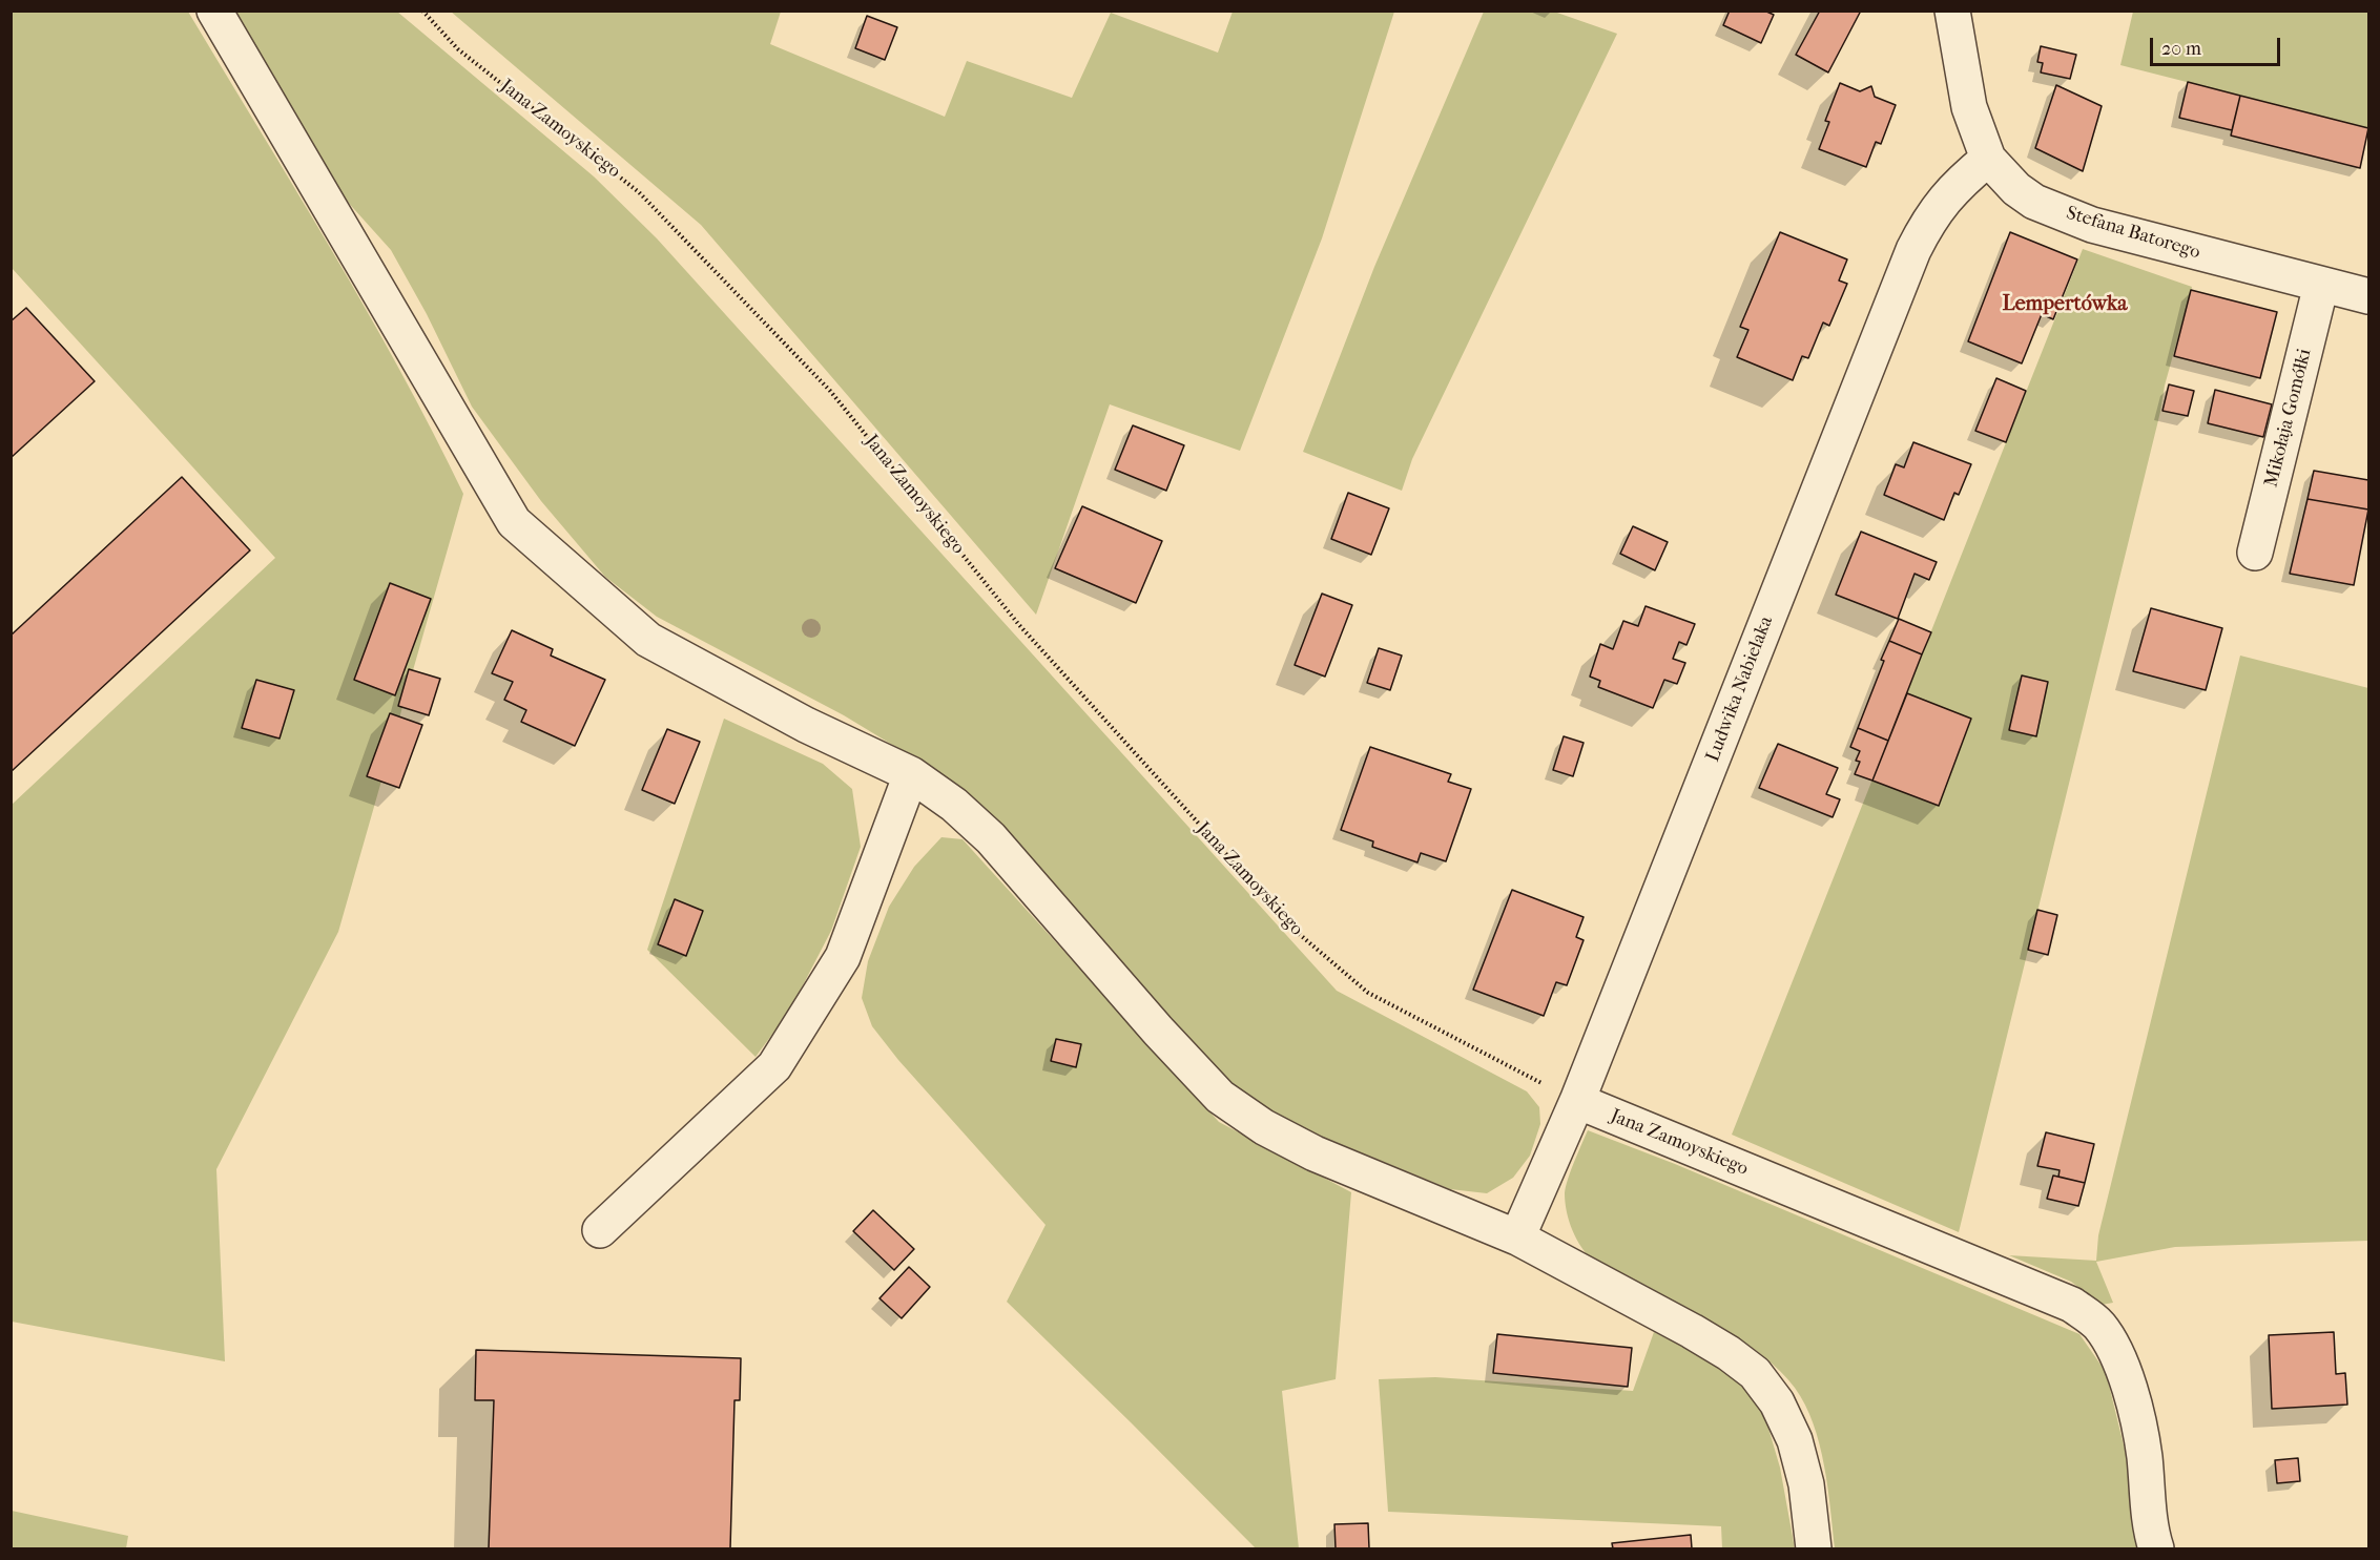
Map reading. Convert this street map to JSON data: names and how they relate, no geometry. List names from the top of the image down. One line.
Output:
{"streets":{"street":["Jana Zamoyskiego","Stefana Batorego","Mikołaja Gomółki","Ludwika Nabielaka"]},"crossings":[["Jana Zamoyskiego","Ludwika Nabielaka"],["Stefana Batorego","Mikołaja Gomółki"],["Stefana Batorego","Ludwika Nabielaka"]],"districts":["Lempertówka"],"scale_bar":"20 m"}
